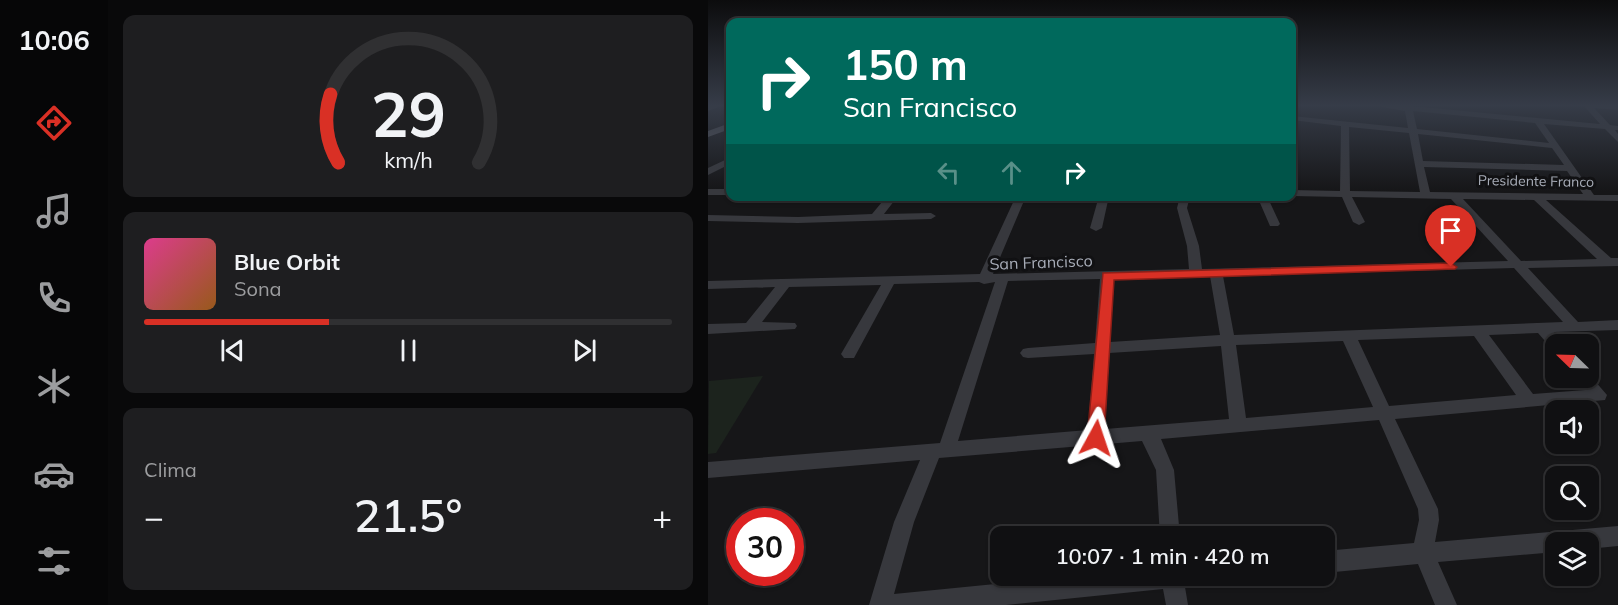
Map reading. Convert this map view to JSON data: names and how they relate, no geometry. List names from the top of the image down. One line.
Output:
{"streets":{"street":["Presidente Franco","San Francisco"]},"north":"top left","page":{"tabs":"10:06","turn":["150 m","San Francisco"],"song":["Blue Orbit","Sona"],"tile":"Clima","heat":["−","21.5°","+"],"limit":"30","trip":"10:07 · 1 min · 420 m","gauge":["29","km/h"]}}
